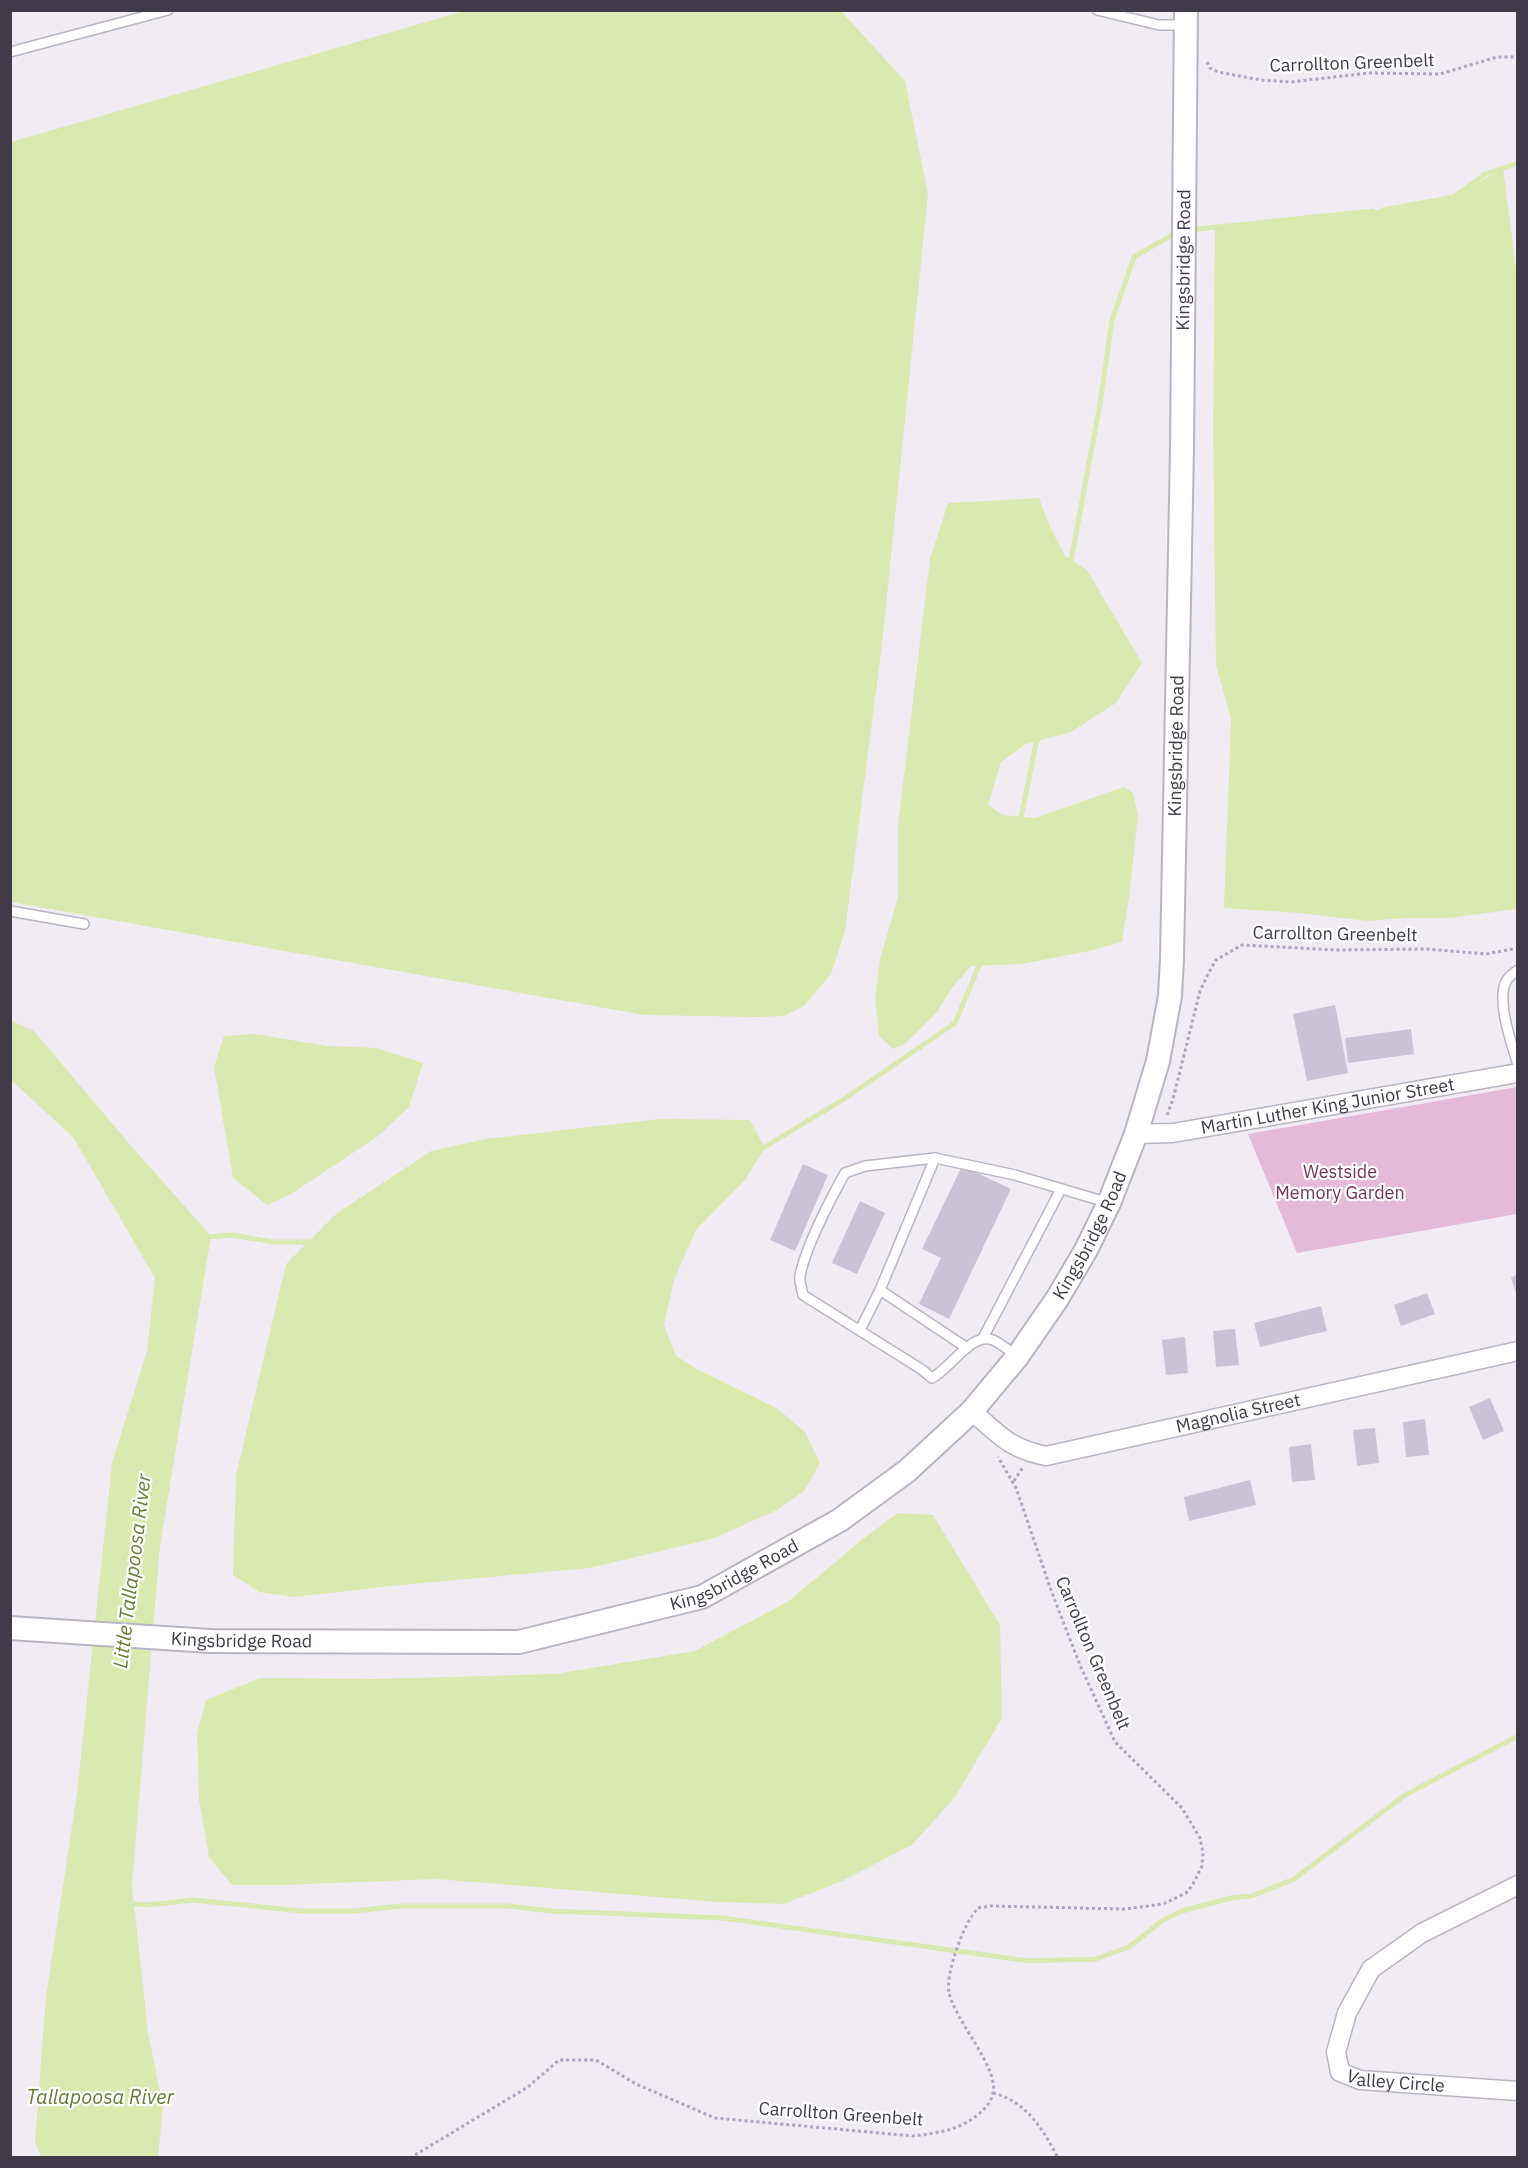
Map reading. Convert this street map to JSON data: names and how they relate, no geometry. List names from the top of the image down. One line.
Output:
{"streets":{"street":["Kingsbridge Road","Martin Luther King Junior Street","Magnolia Street","Valley Circle"],"path":["Carrollton Greenbelt"]},"crossings":[["Kingsbridge Road","Martin Luther King Junior Street"],["Kingsbridge Road","Magnolia Street"]],"water":["Little Tallapoosa River","Tallapoosa River"],"parks":["Westside Memory Garden"]}
